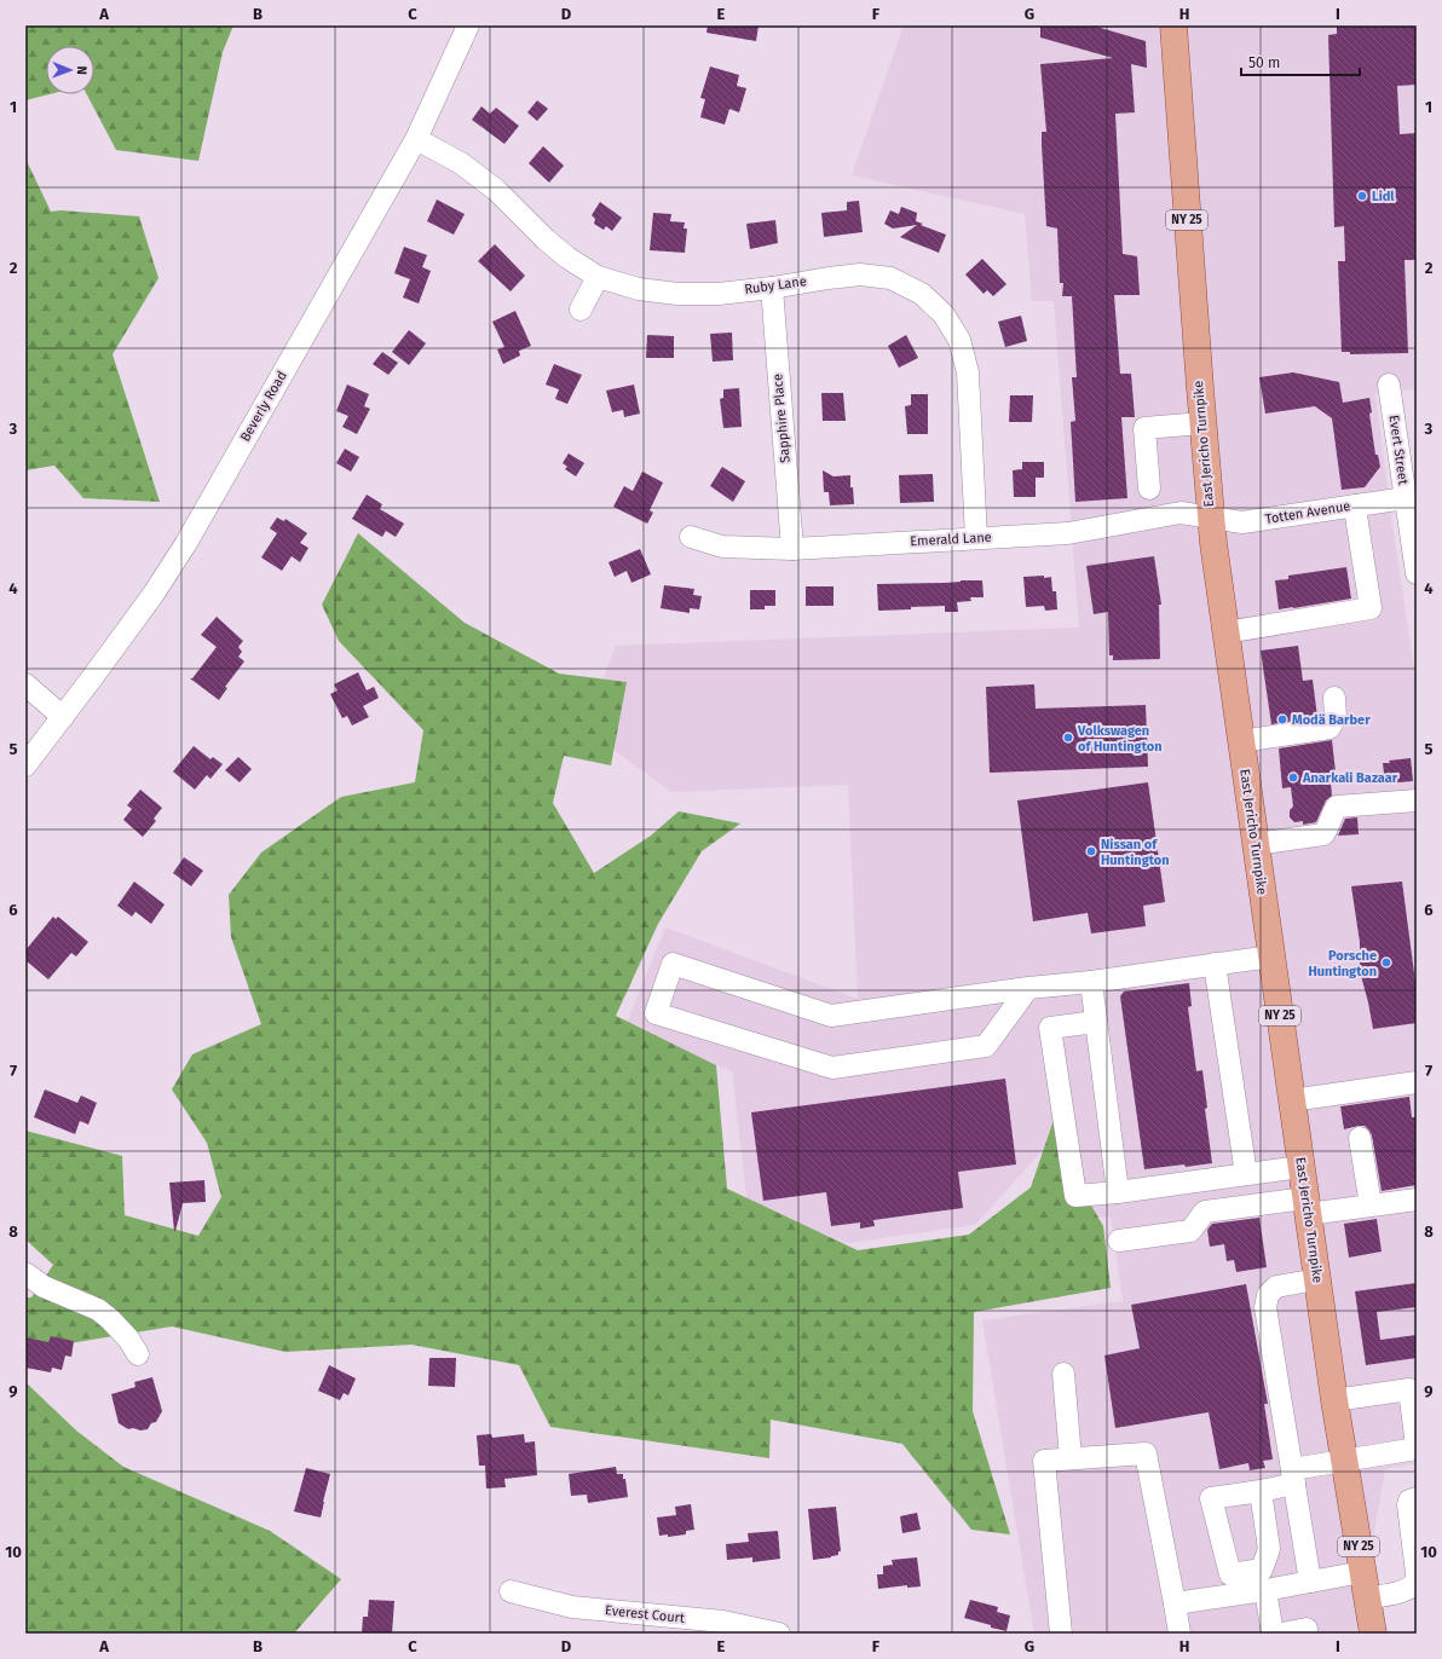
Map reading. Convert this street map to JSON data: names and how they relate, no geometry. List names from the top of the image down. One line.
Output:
{"streets":{"main road":["NY 25","East Jericho Turnpike"],"street":["Ruby Lane","Beverly Road","Sapphire Place","Evert Street","Totten Avenue","Emerald Lane","Everest Court"]},"crossings":[["Ruby Lane","Beverly Road"],["Ruby Lane","Sapphire Place"],["Ruby Lane","Emerald Lane"],["Sapphire Place","Emerald Lane"],["East Jericho Turnpike","Totten Avenue"],["East Jericho Turnpike","Emerald Lane"],["Evert Street","Totten Avenue"],["Totten Avenue","Emerald Lane"]],"places":["Lidl","Modä Barber","Volkswagen of Huntington","Anarkali Bazaar","Nissan of Huntington","Porsche Huntington"],"scale_bar":"50 m","north":"right","grid":{"columns":["A","B","C","D","E","F","G","H","I"],"rows":["1","2","3","4","5","6","7","8","9","10"]}}
